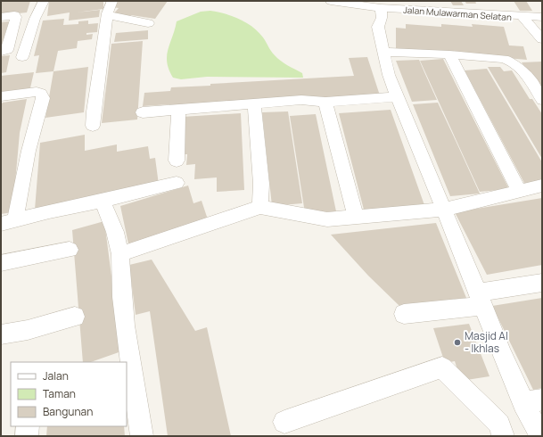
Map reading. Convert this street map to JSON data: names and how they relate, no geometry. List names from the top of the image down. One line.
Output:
{"streets":{"street":["Jalan Mulawarman Selatan"]},"places":["Masjid Al - Ikhlas"],"legend":["Jalan","Taman","Bangunan"]}
